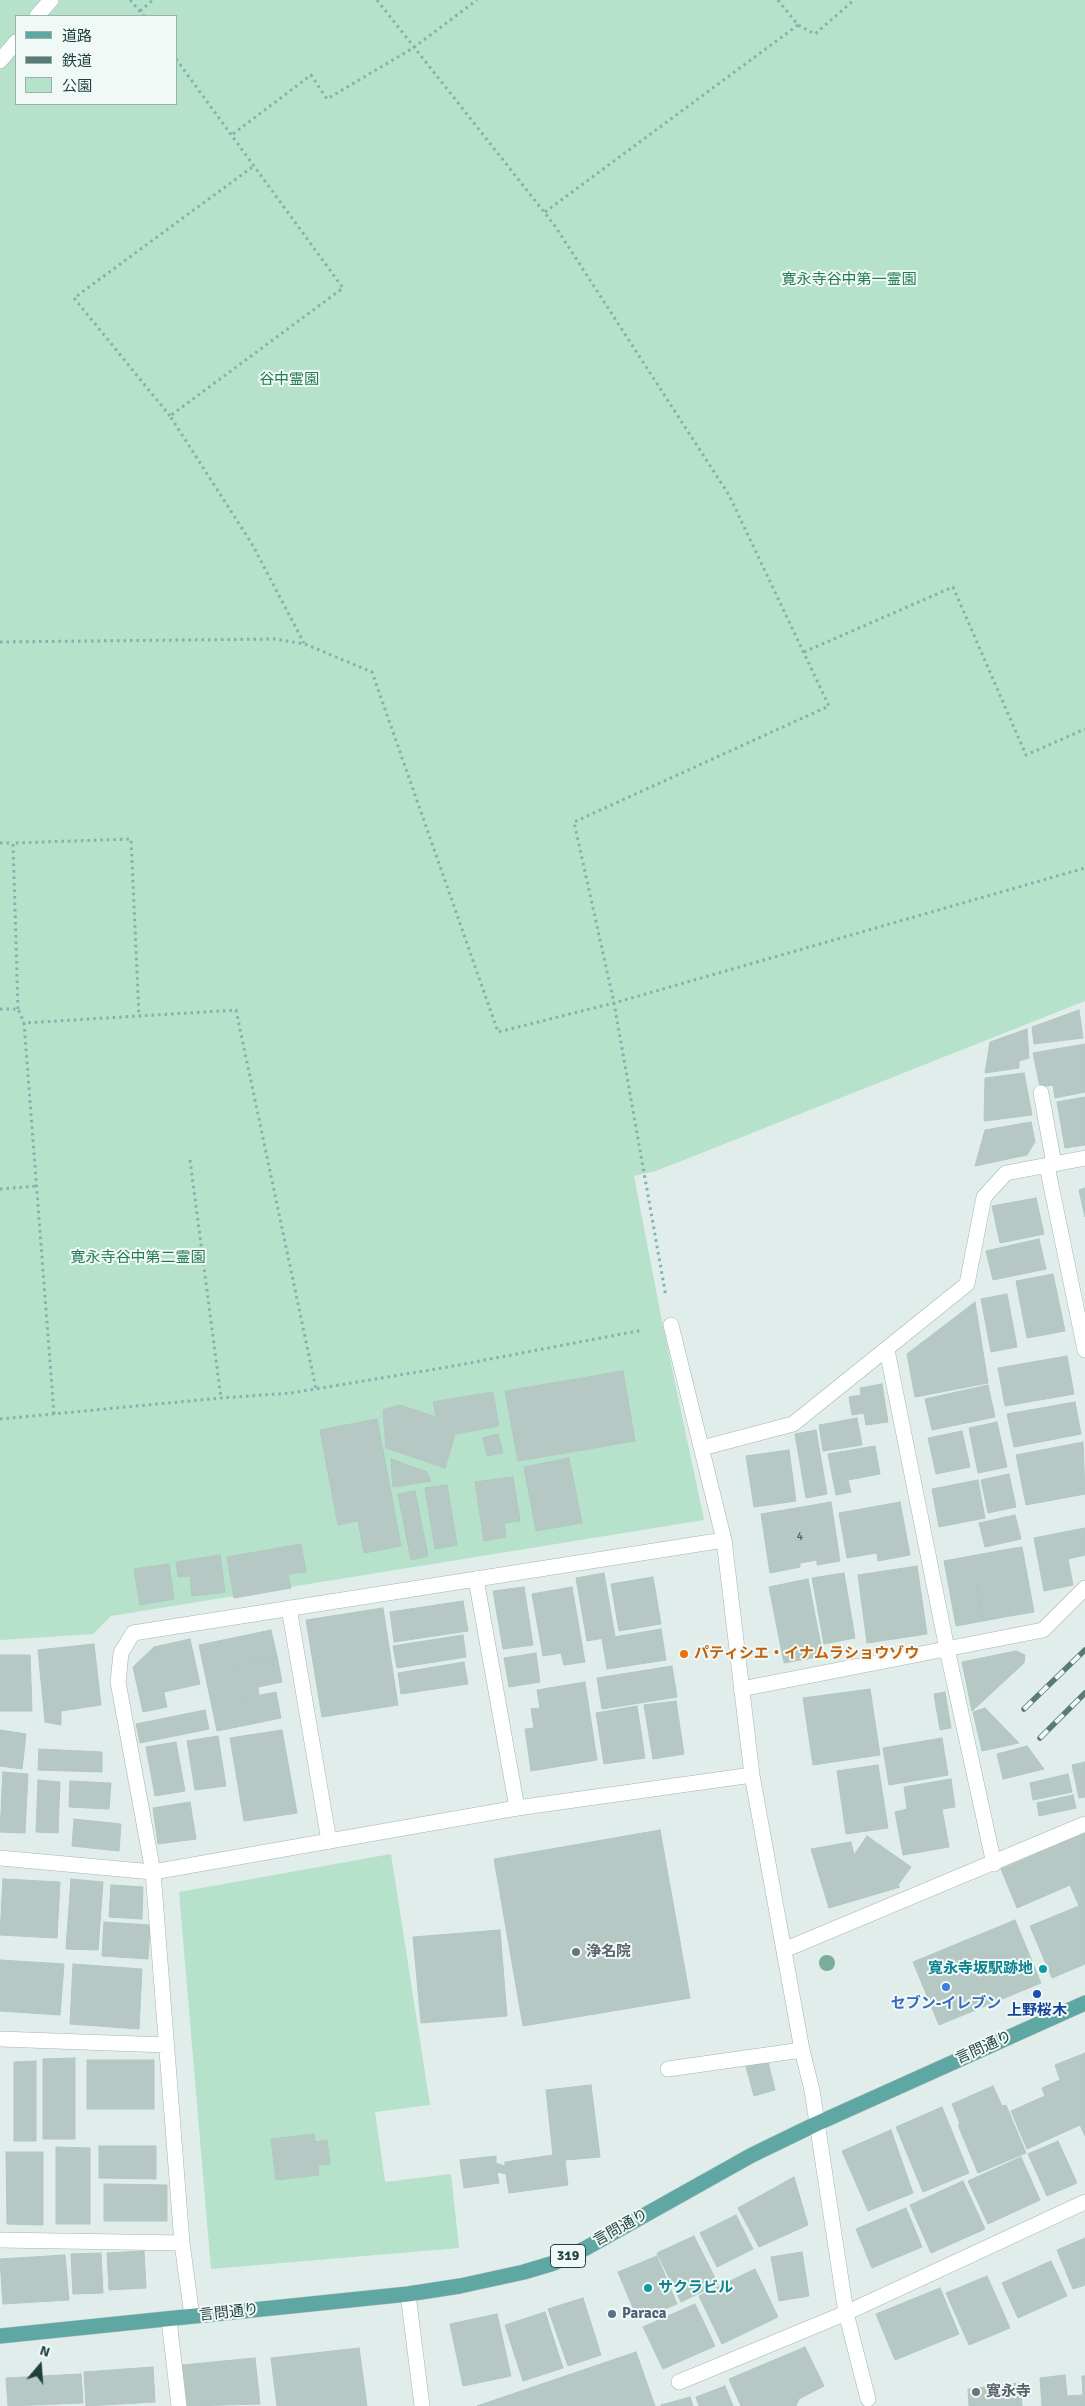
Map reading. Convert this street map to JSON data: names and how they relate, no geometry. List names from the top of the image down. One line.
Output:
{"streets":{"main road":["言問通り","319"]},"parks":["寛永寺谷中第一霊園","谷中霊園","寛永寺谷中第二霊園"],"places":["パティシエ・イナムラショウゾウ","浄名院","寛永寺坂駅跡地","セブン-イレブン","上野桜木","サクラビル","Paraca","寛永寺"],"house_numbers":["4"],"legend":["道路","鉄道","公園"],"north":"top"}
